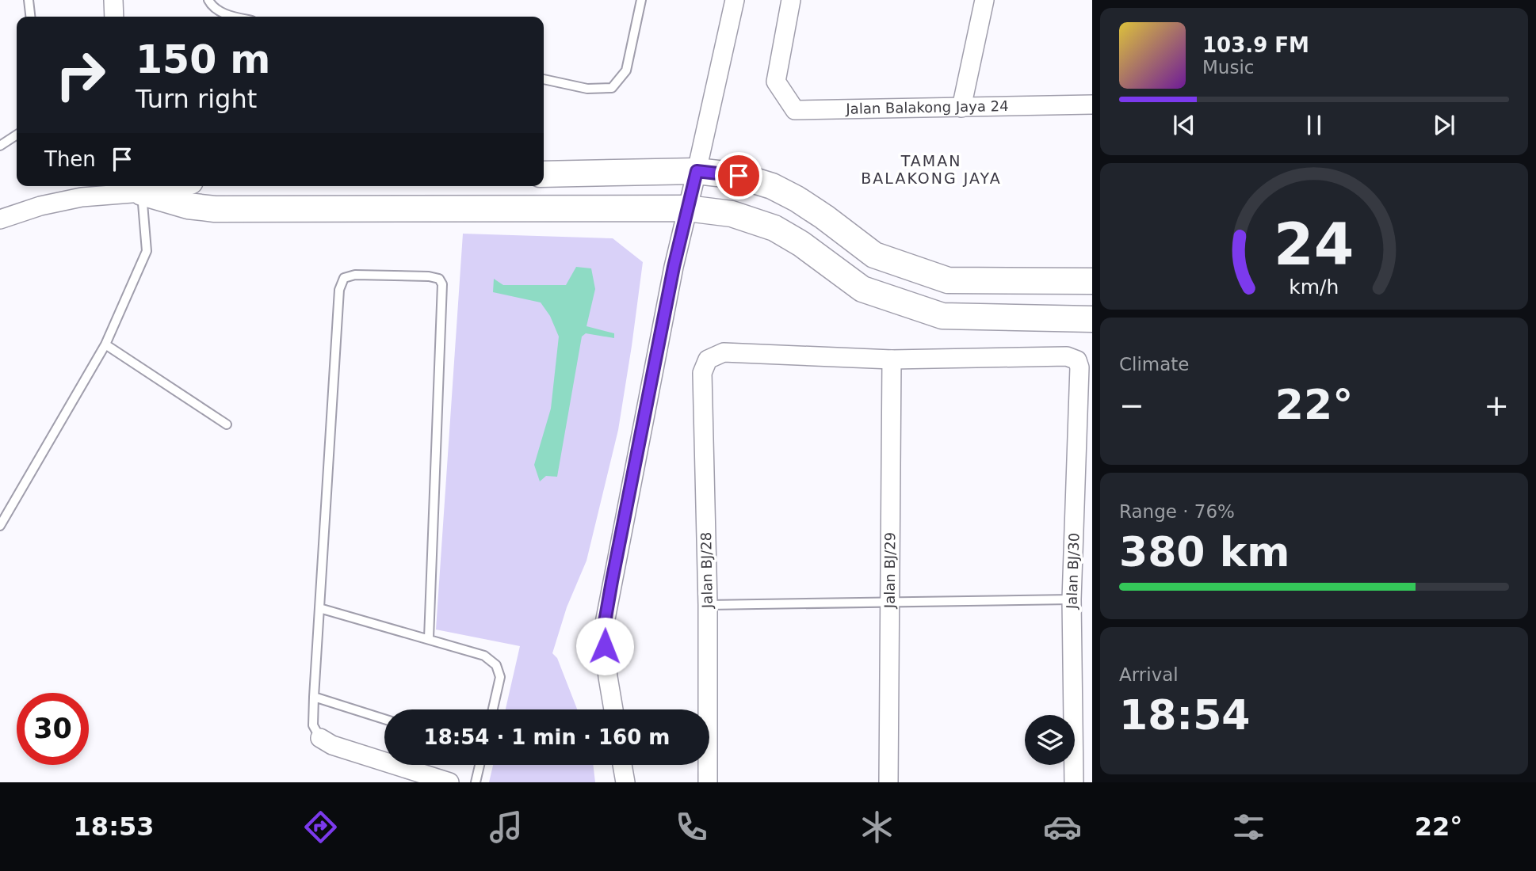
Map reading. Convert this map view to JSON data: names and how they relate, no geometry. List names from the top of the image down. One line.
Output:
{"streets":{"street":["Jalan Balakong Jaya 24","Jalan BJ/28","Jalan BJ/29","Jalan BJ/30"]},"crossings":[["Jalan BJ/28","Jalan BJ/29"],["Jalan BJ/28","Jalan BJ/30"],["Jalan BJ/29","Jalan BJ/30"]],"districts":["TAMAN BALAKONG JAYA"],"page":{"turn":["150 m","Turn right"],"song":["103.9 FM","Music"],"then":"Then","tile":["Climate",["Range · 76%","380 km"],["Arrival","18:54"]],"heat":["−","22°","+"],"limit":"30","trip":"18:54 · 1 min · 160 m","tabs":["18:53","22°"],"gauge":["24","km/h"]}}
